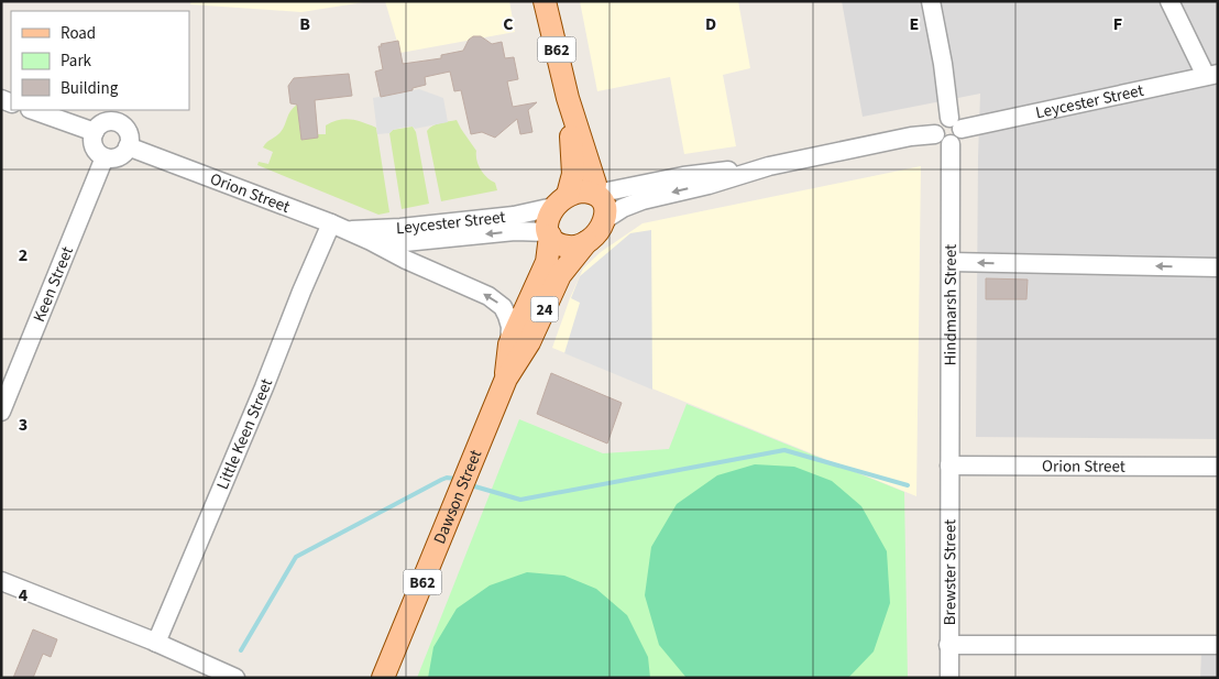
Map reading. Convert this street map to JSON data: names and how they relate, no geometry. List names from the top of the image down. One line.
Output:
{"streets":{"main road":["B62","24","Dawson Street"],"street":["Leycester Street","Orion Street","Keen Street","Hindmarsh Street","Little Keen Street","Brewster Street"]},"crossings":[["B62","Leycester Street"],["B62","Orion Street"],["B62","Dawson Street"],["Leycester Street","Orion Street"],["Leycester Street","Little Keen Street"],["Leycester Street","Dawson Street"],["Orion Street","Keen Street"],["Orion Street","Hindmarsh Street"],["Orion Street","Little Keen Street"],["Orion Street","Dawson Street"],["Orion Street","Brewster Street"],["Hindmarsh Street","Brewster Street"]],"one_way":["Orion Street"],"legend":["Road","Park","Building"],"grid":{"columns":["B","C","D","E","F"],"rows":["2","3","4"]}}
